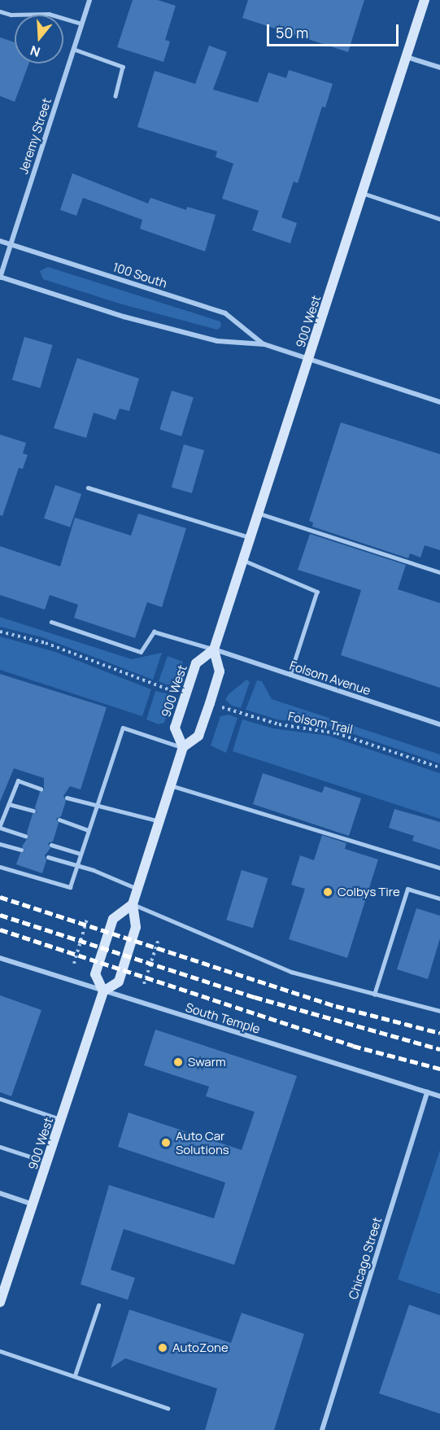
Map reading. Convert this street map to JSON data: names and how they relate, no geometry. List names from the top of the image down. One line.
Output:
{"streets":{"main road":["900 West"],"street":["Jeremy Street","100 South","Folsom Avenue","South Temple","Chicago Street"],"path":["Folsom Trail"]},"crossings":[["Jeremy Street","100 South"],["100 South","900 West"],["900 West","Folsom Avenue"],["900 West","South Temple"],["South Temple","Chicago Street"]],"places":["Colbys Tire","Swarm","Auto Car Solutions","AutoZone"],"scale_bar":"50 m","north":"bottom"}
